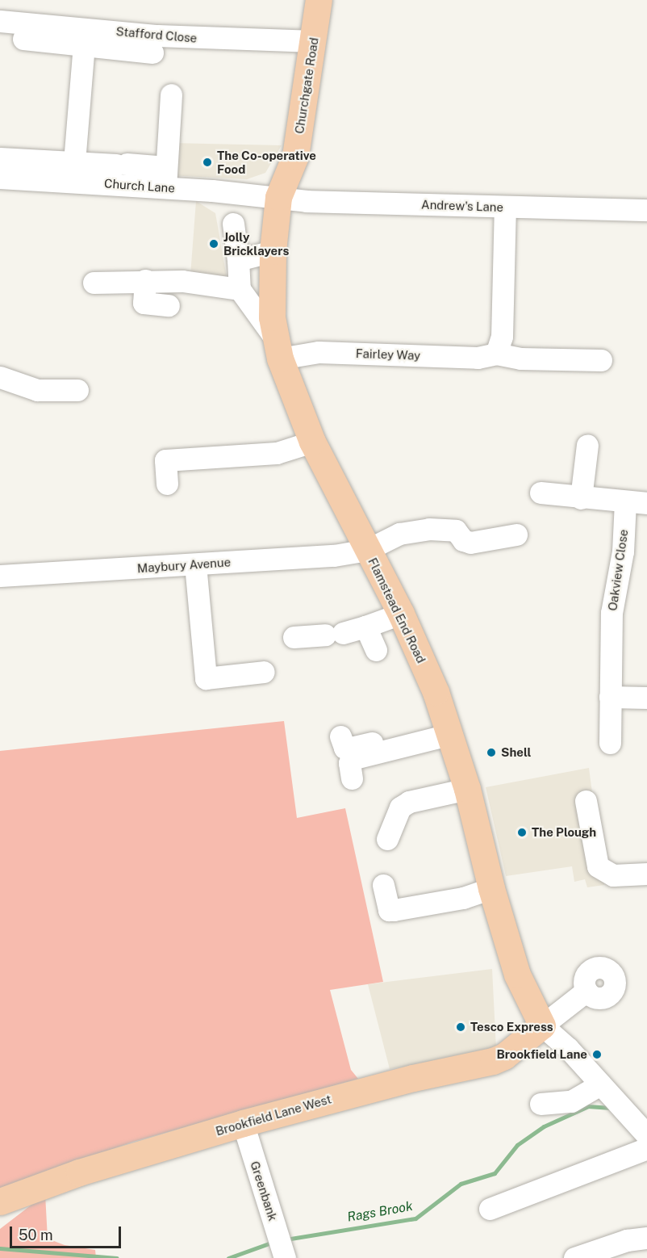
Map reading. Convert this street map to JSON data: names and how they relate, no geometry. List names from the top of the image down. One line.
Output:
{"streets":{"main road":["Churchgate Road","Flamstead End Road","Brookfield Lane West"],"street":["Stafford Close","Church Lane","Andrew's Lane","Fairley Way","Maybury Avenue","Oakview Close","Greenbank"]},"crossings":[["Stafford Close","Churchgate Road"],["Churchgate Road","Church Lane"],["Churchgate Road","Andrew's Lane"],["Churchgate Road","Flamstead End Road"],["Church Lane","Andrew's Lane"],["Church Lane","Flamstead End Road"],["Andrew's Lane","Flamstead End Road"],["Fairley Way","Flamstead End Road"],["Maybury Avenue","Flamstead End Road"],["Flamstead End Road","Brookfield Lane West"],["Brookfield Lane West","Greenbank"]],"water":["Rags Brook"],"places":["The Co-operative Food","Jolly Bricklayers","Shell","The Plough","Tesco Express","Brookfield Lane"],"scale_bar":"50 m"}
